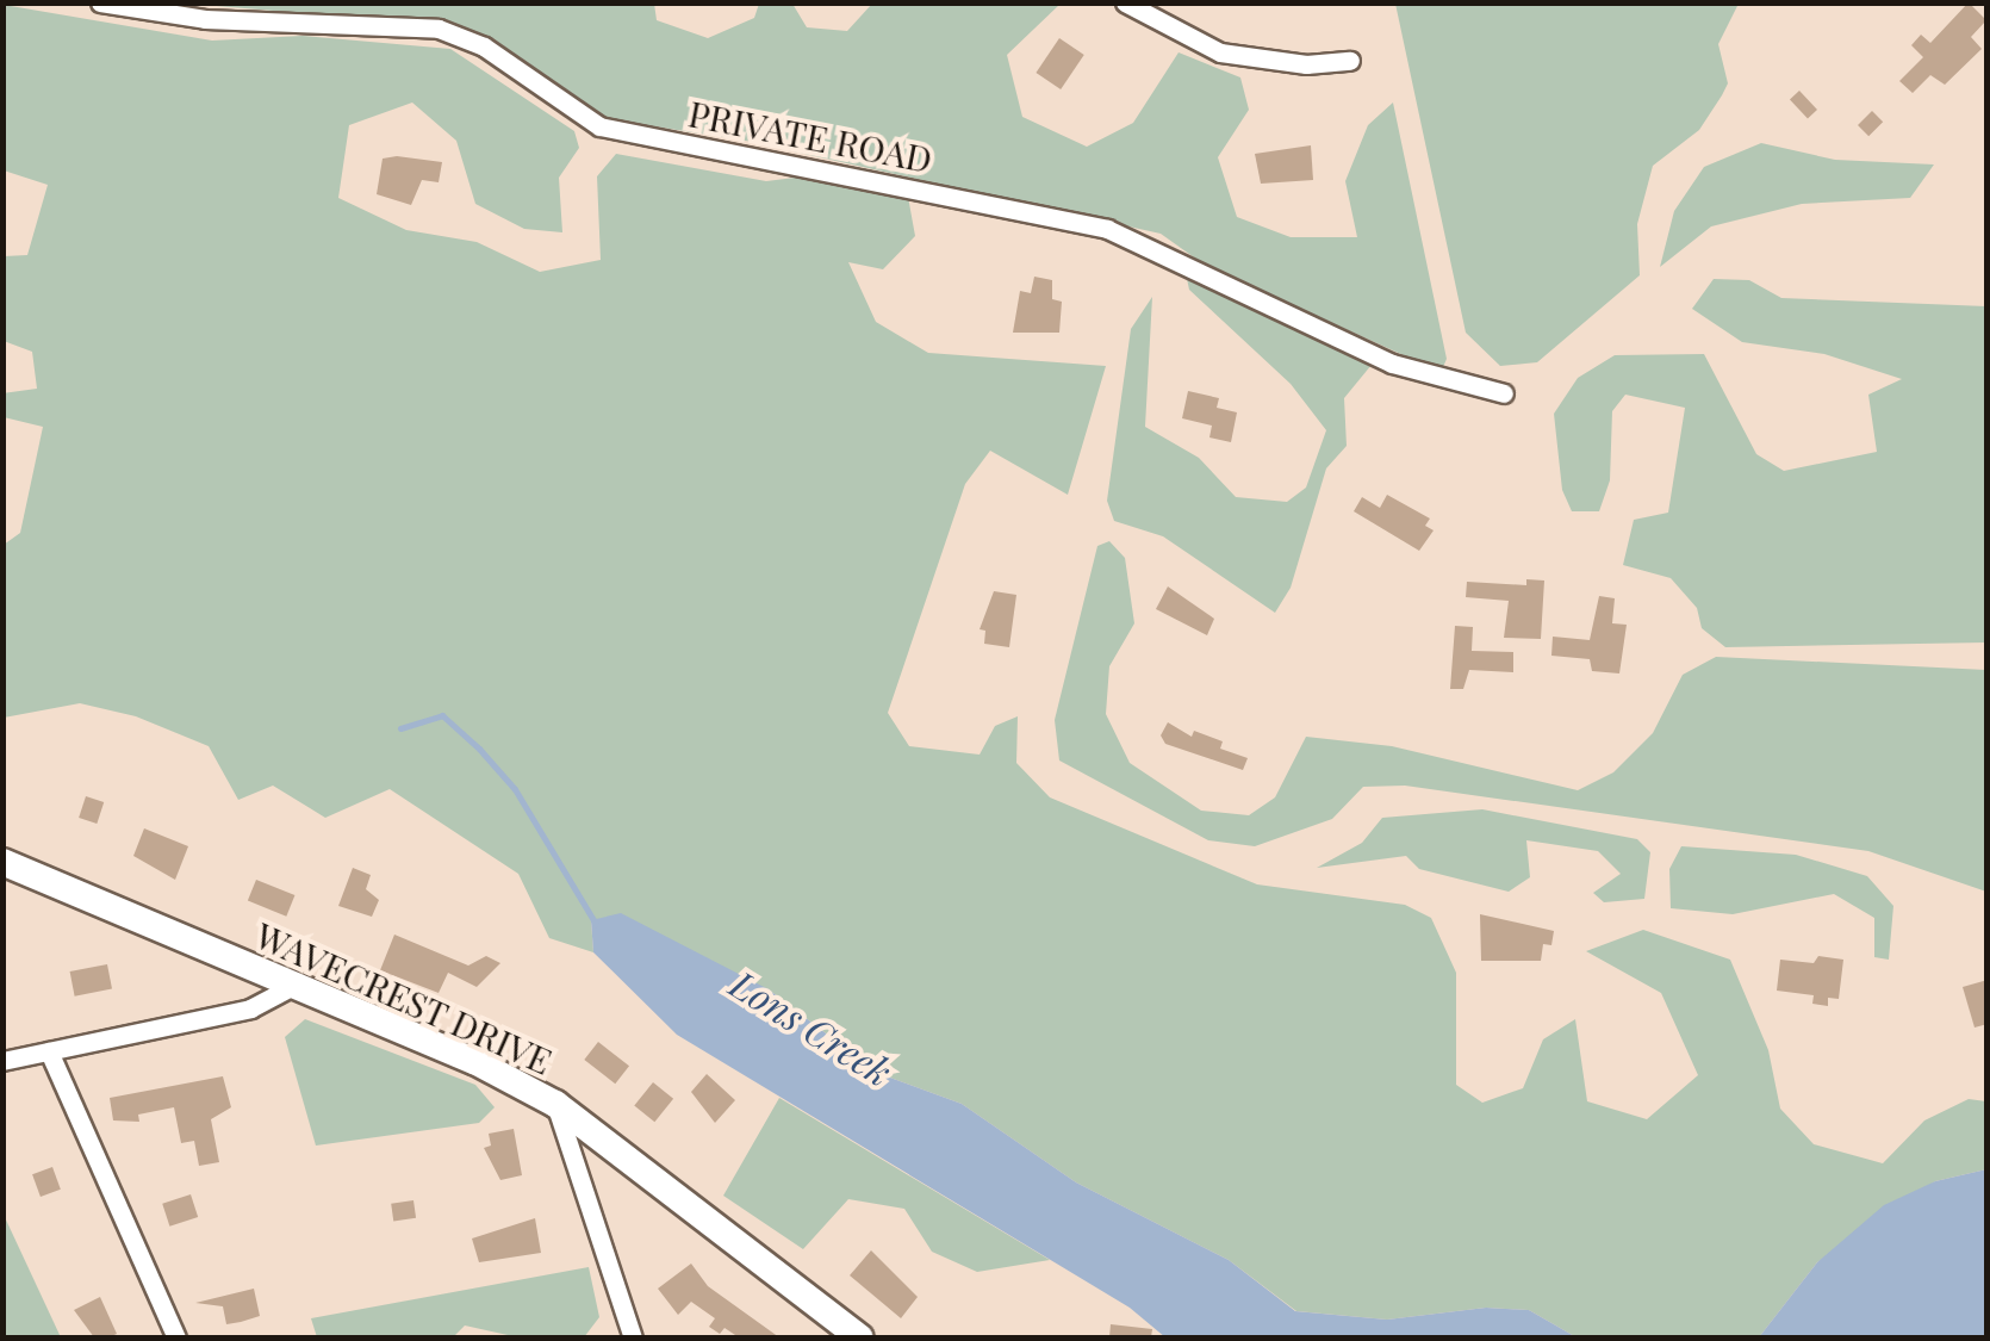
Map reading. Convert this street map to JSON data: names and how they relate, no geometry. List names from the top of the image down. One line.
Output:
{"streets":{"street":["PRIVATE ROAD","WAVECREST DRIVE"]},"water":["Lons Creek"]}
